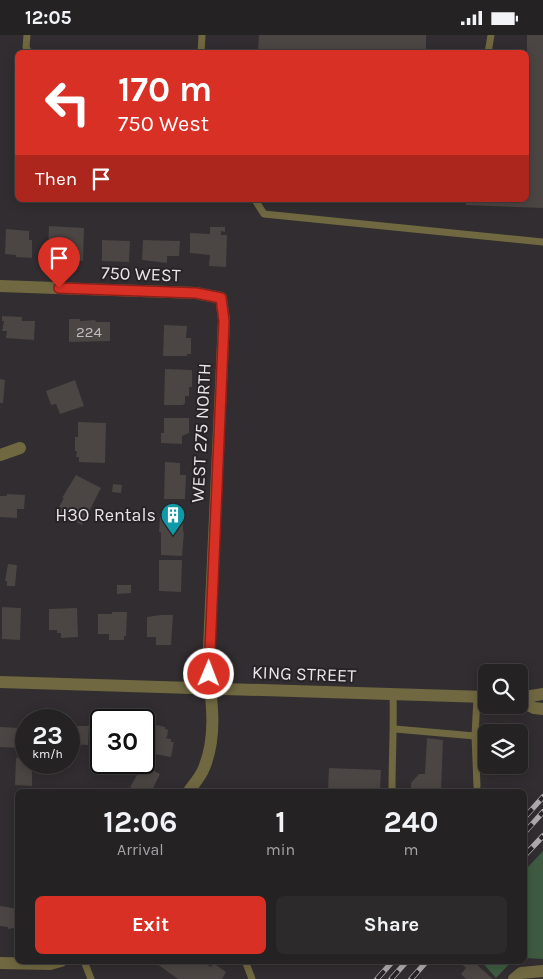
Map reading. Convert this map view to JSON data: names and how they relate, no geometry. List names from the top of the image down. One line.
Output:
{"streets":{"street":["750 WEST","WEST 275 NORTH","KING STREET"]},"crossings":[["750 WEST","WEST 275 NORTH"],["WEST 275 NORTH","KING STREET"]],"places":{"building":["H3O Rentals"]},"house_numbers":["224"],"page":{"status":"12:05","turn":["170 m","750 West"],"then":"Then","speed":"23 km/h","limit":"30","eta":["12:06","Arrival","1","min","240","m"],"buttons":["Exit","Share"]}}
